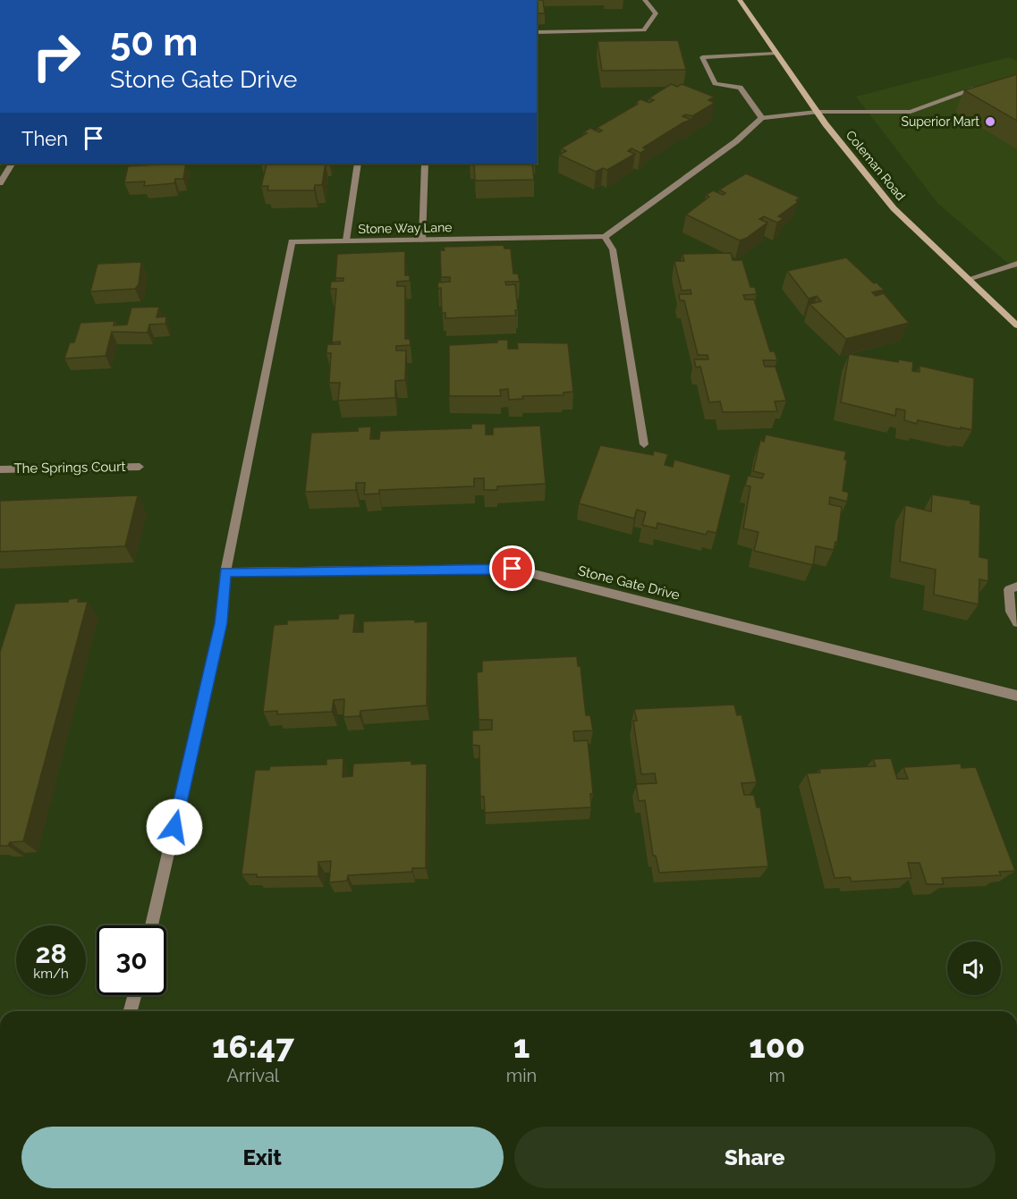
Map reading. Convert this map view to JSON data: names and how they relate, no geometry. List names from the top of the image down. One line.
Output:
{"streets":{"main road":["Coleman Road"],"street":["Stone Way Lane","The Springs Court","Stone Gate Drive"]},"crossings":[["Stone Way Lane","Stone Gate Drive"]],"places":["Superior Mart"],"page":{"turn":["50 m","Stone Gate Drive"],"then":"Then","speed":"28 km/h","limit":"30","eta":["16:47","Arrival","1","min","100","m"],"buttons":["Exit","Share"]}}
